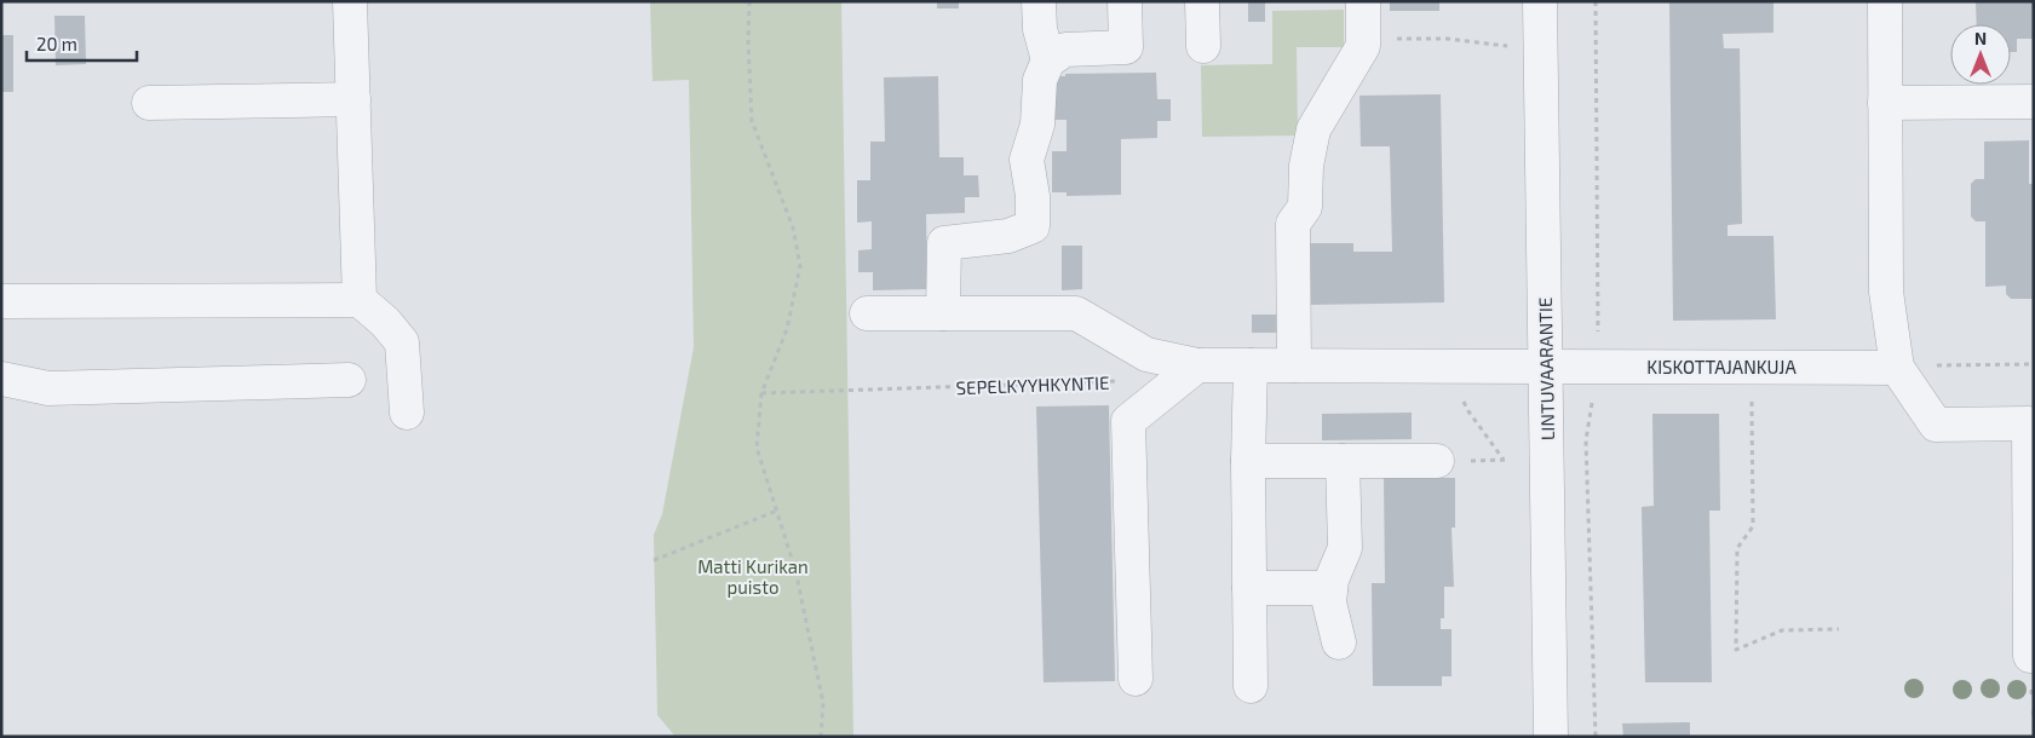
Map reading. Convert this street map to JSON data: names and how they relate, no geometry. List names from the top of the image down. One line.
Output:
{"streets":{"street":["KISKOTTAJANKUJA","LINTUVAARANTIE"],"path":["SEPELKYYHKYNTIE"]},"crossings":[["KISKOTTAJANKUJA","LINTUVAARANTIE"]],"parks":["Matti Kurikan puisto"],"scale_bar":"20 m","north":"top"}
